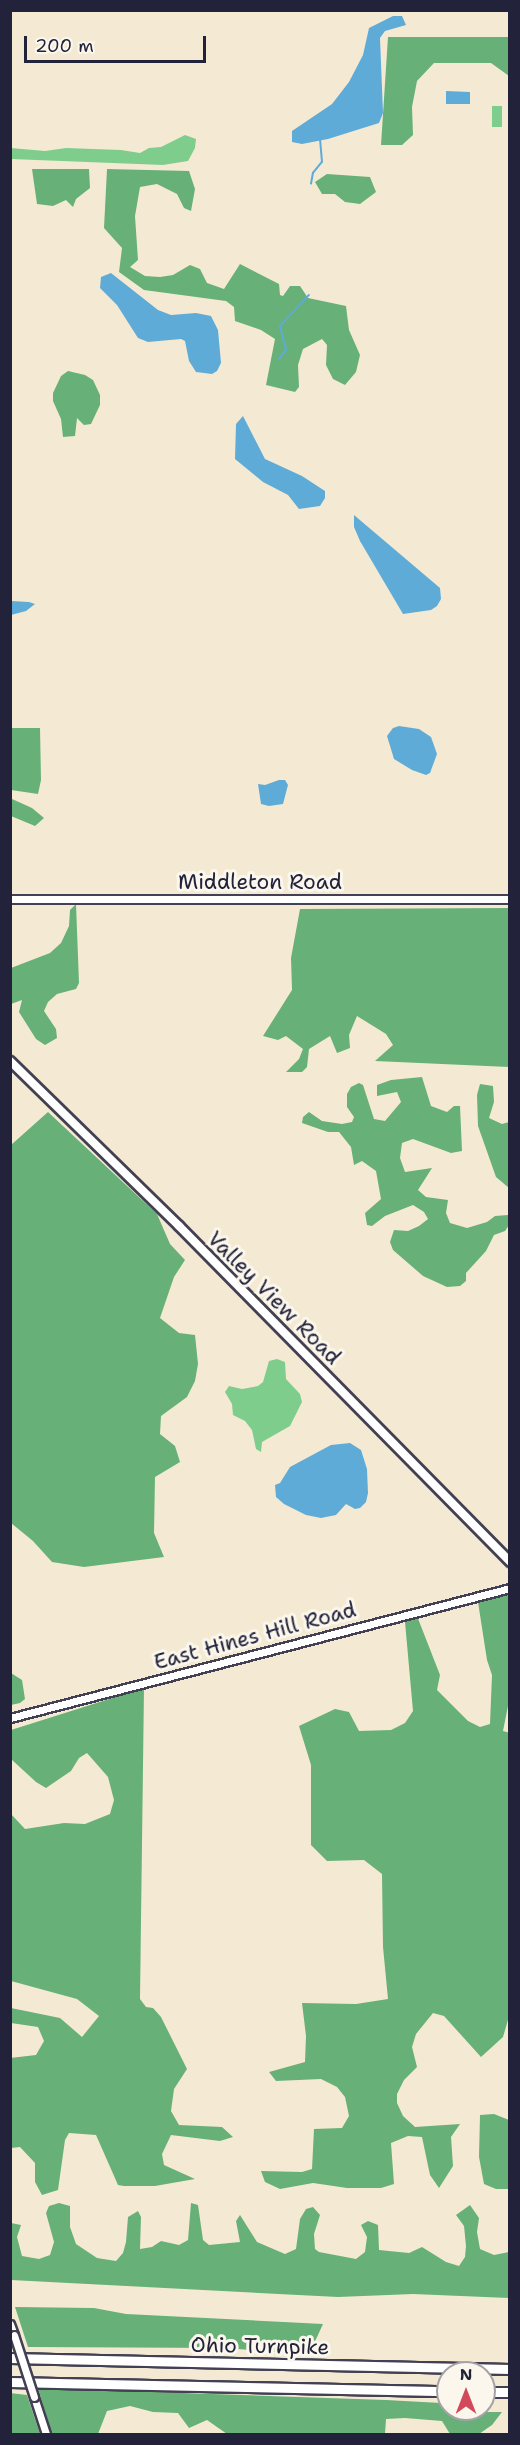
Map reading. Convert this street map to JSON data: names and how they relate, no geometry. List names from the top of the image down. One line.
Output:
{"streets":{"highway":["Ohio Turnpike"],"main road":["Valley View Road"],"street":["Middleton Road","East Hines Hill Road"]},"scale_bar":"200 m","north":"top"}
